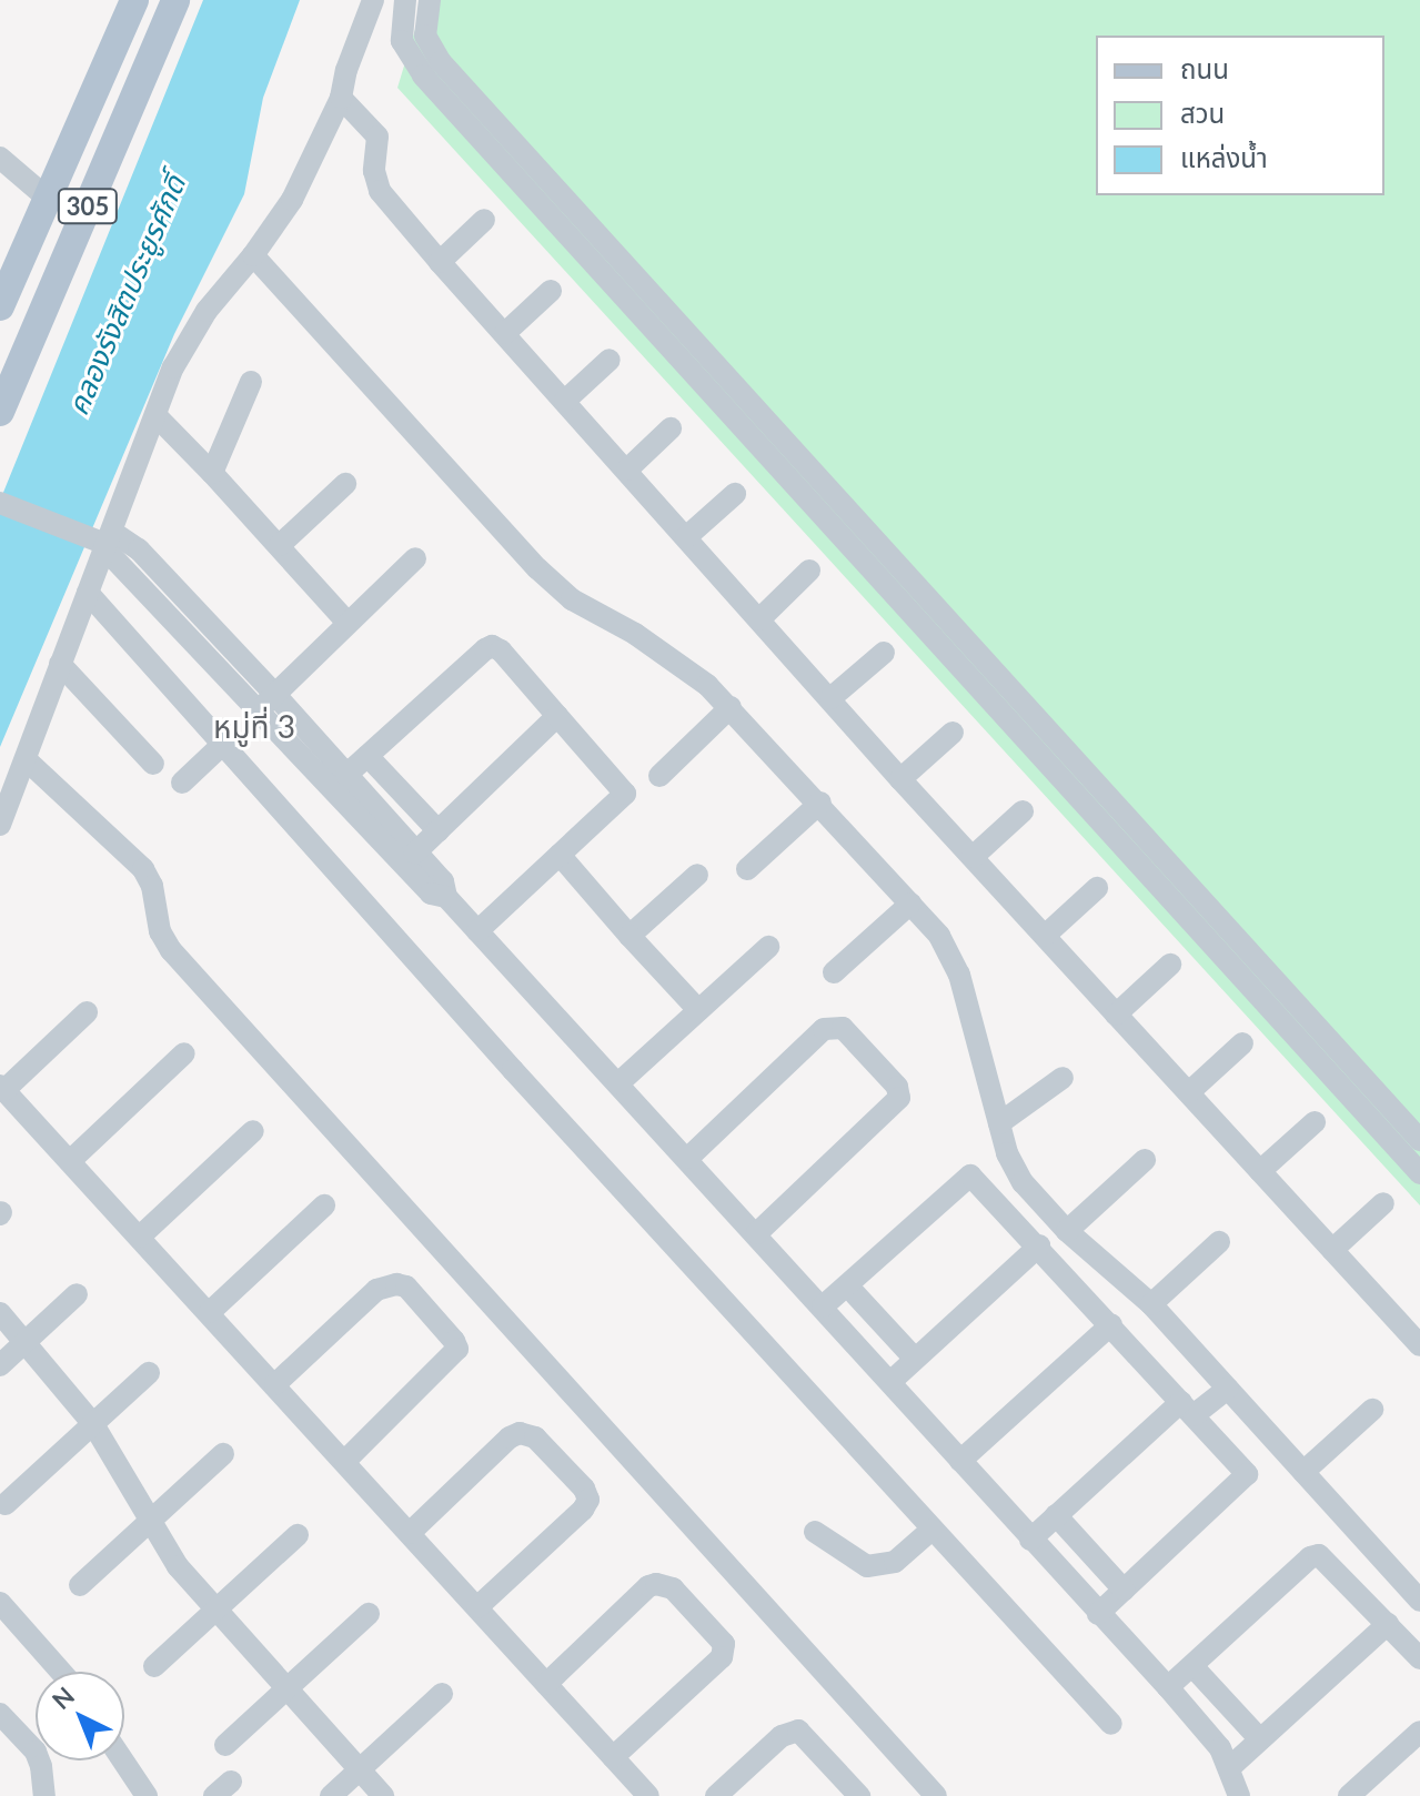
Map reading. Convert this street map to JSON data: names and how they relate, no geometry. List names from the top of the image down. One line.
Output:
{"streets":{"main road":["305"]},"districts":["หมู่ที่ 3"],"water":["คลองรังสิตประยูรศักดิ์"],"legend":["ถนน","สวน","แหล่งน้ำ"],"north":"top left"}
